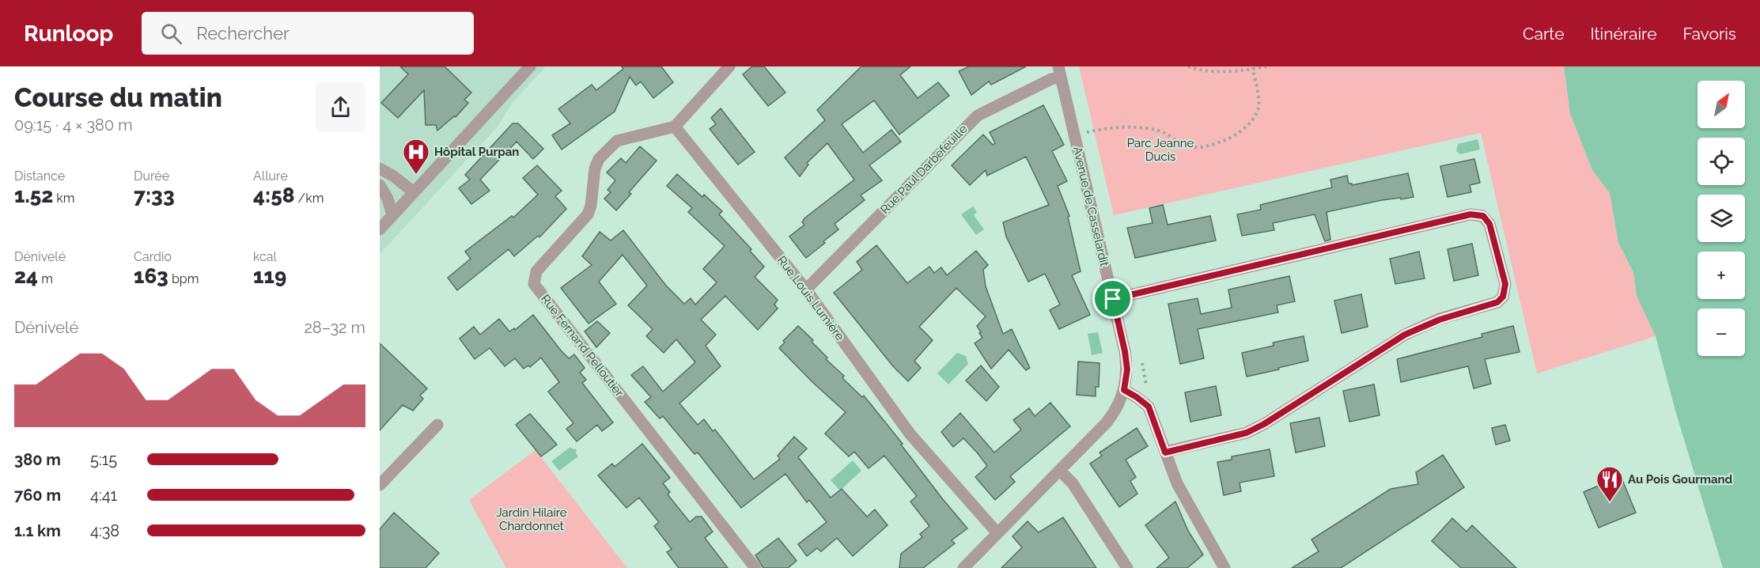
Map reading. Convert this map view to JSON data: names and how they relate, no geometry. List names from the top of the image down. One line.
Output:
{"streets":{"street":["Rue Paul Darbefeuille","Avenue de Casselardit","Rue Louis Lumière","Rue Fernand Pelloutier"]},"crossings":[["Rue Paul Darbefeuille","Avenue de Casselardit"],["Rue Paul Darbefeuille","Rue Louis Lumière"],["Avenue de Casselardit","Rue Louis Lumière"],["Rue Louis Lumière","Rue Fernand Pelloutier"]],"parks":["Parc Jeanne Ducis","Jardin Hilaire Chardonnet"],"places":{"hospital":["Hôpital Purpan"],"restaurant":["Au Pois Gourmand"]},"north":"top right","page":{"header":"Runloop","search":"Rechercher","nav":["Carte","Itinéraire","Favoris"],"heading":["Course du matin","09:15 · 4 × 380 m"],"map_buttons":["+","−"],"stats":[["Distance","1.52 km"],["Durée","7:33"],["Allure","4:58 /km"],["Dénivelé","24 m"],["Cardio","163 bpm"],["kcal","119"]],"chart":["Dénivelé","28–32 m"],"list":[{"name":"380 m","note":"5:15"},{"name":"760 m","note":"4:41"},{"name":"1.1 km","note":"4:38"}]}}
